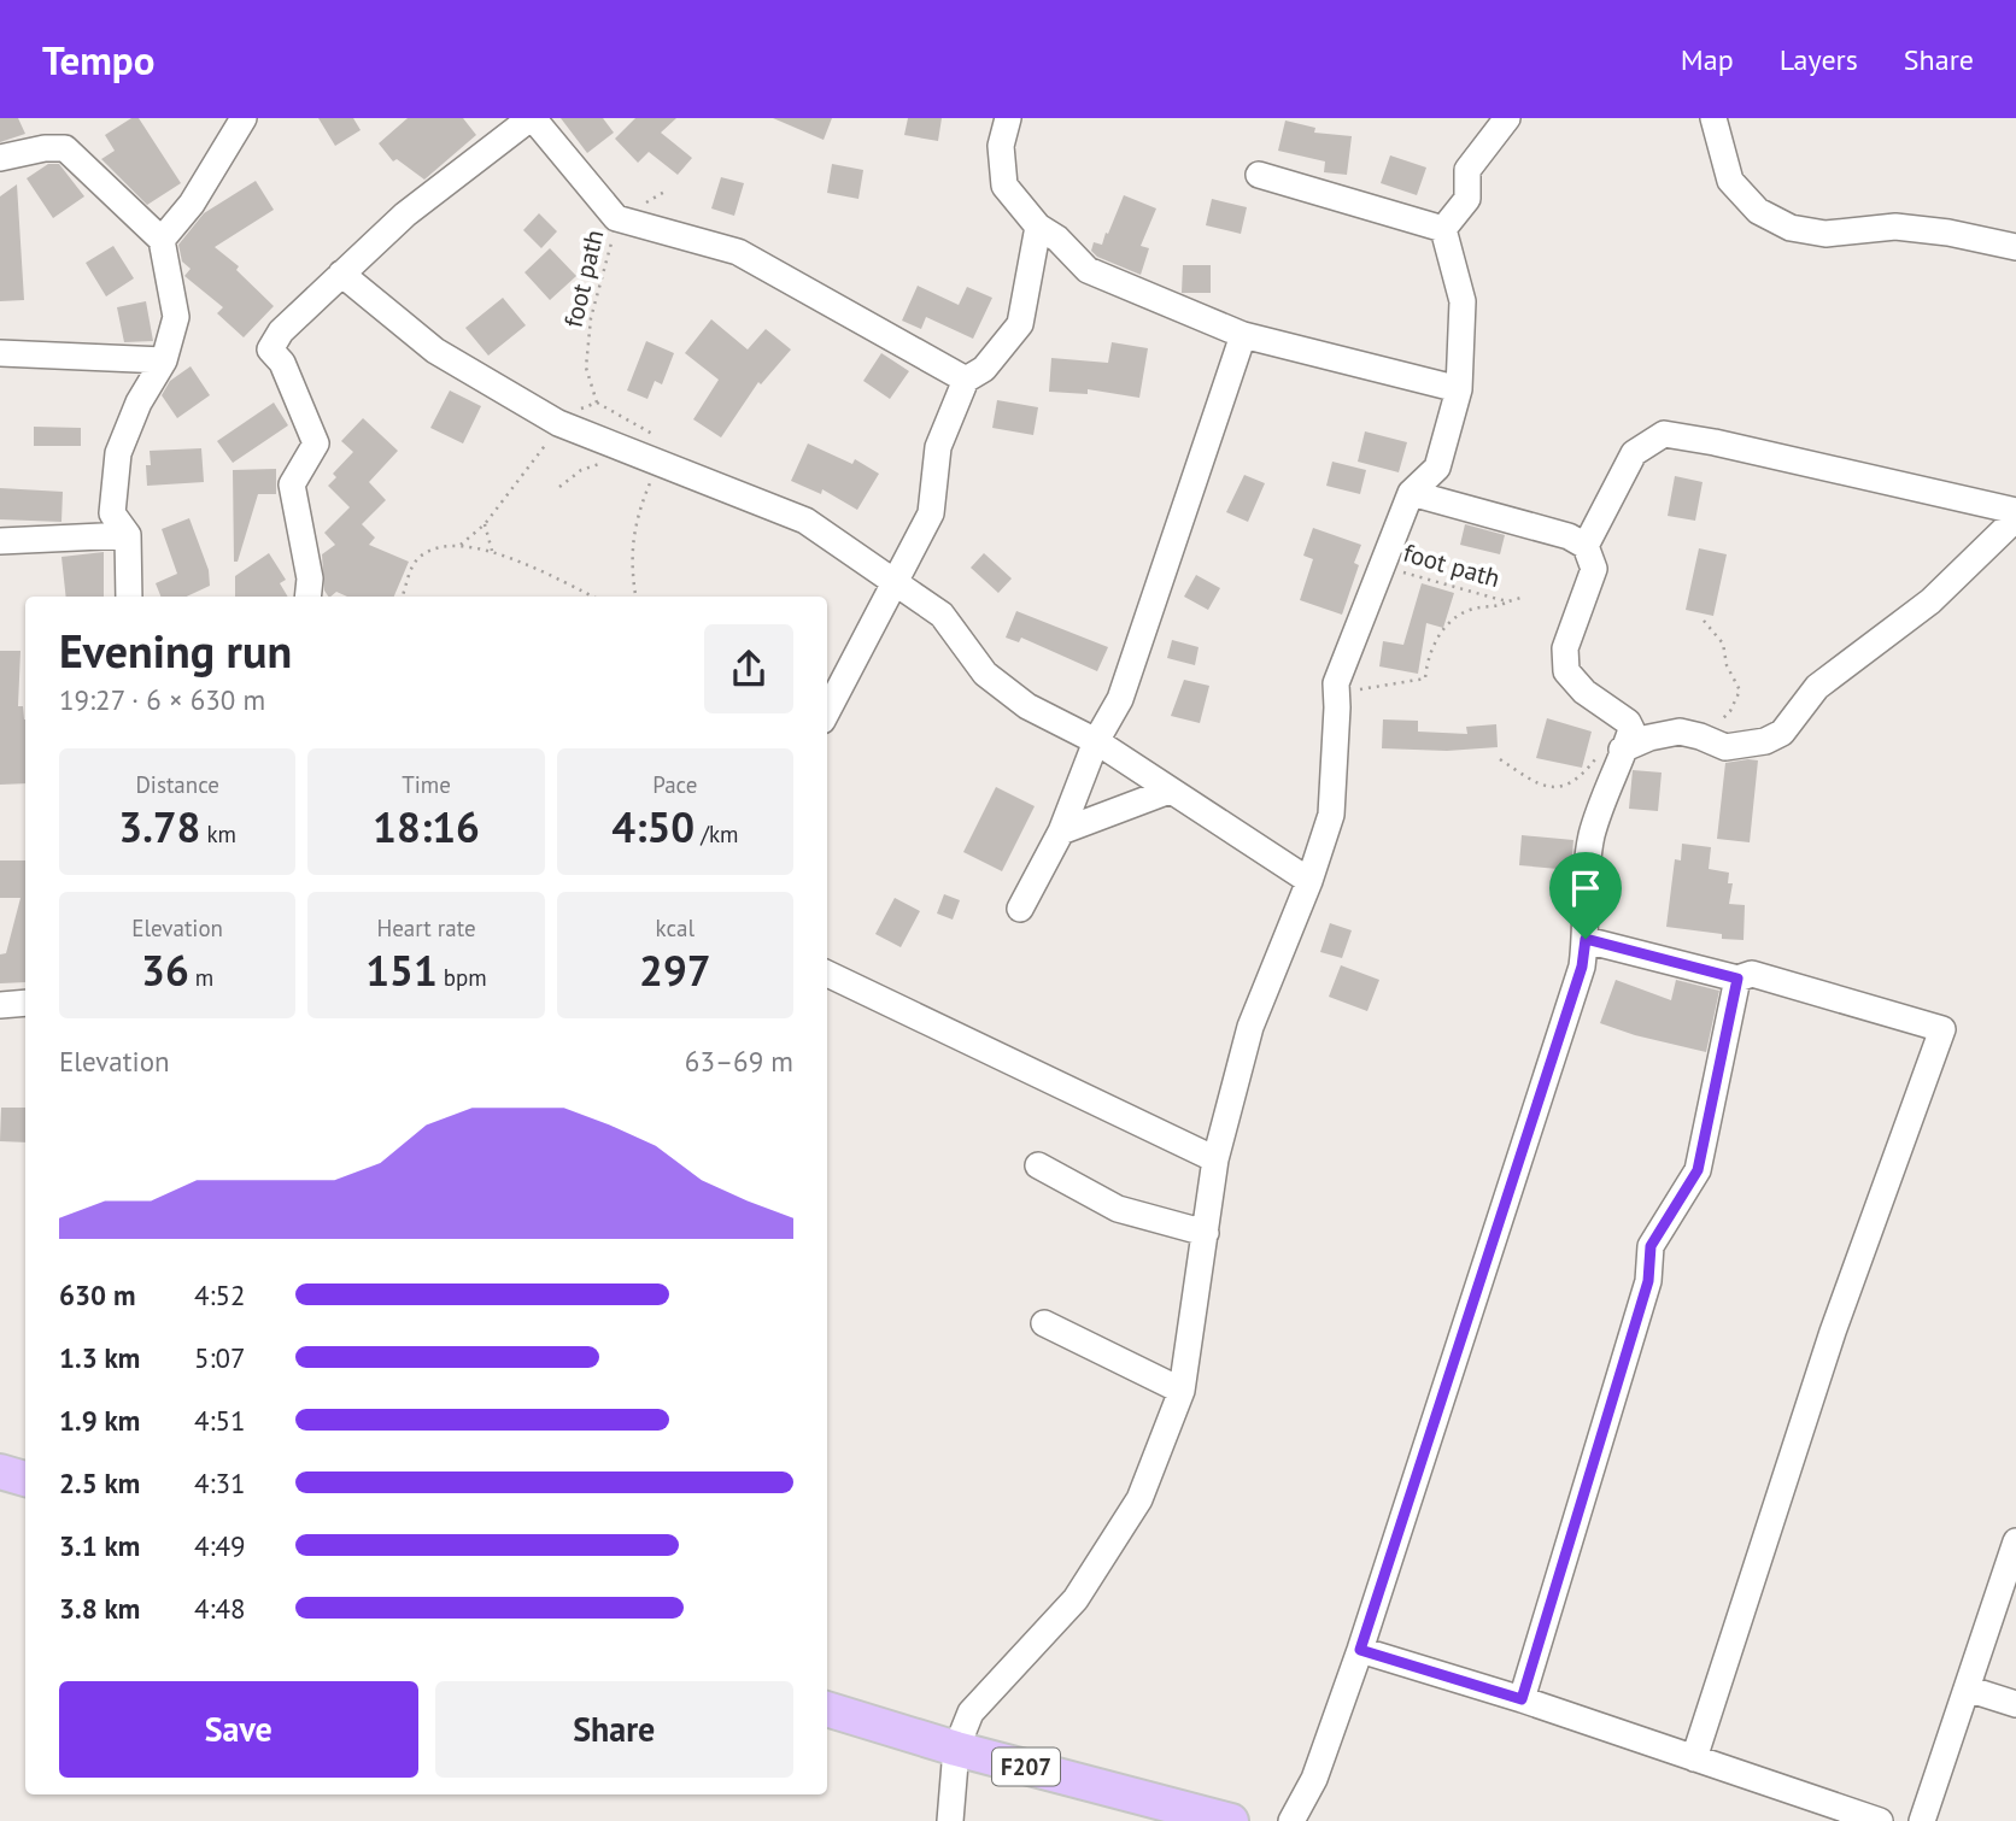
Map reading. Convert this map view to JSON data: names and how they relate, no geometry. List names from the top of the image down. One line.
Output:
{"streets":{"main road":["F207"],"path":["foot path"]},"page":{"header":"Tempo","nav":["Map","Layers","Share"],"heading":["Evening run","19:27 · 6 × 630 m"],"stats":[["Distance","3.78 km"],["Time","18:16"],["Pace","4:50 /km"],["Elevation","36 m"],["Heart rate","151 bpm"],["kcal","297"]],"chart":["Elevation","63–69 m"],"list":[{"name":"630 m","note":"4:52"},{"name":"1.3 km","note":"5:07"},{"name":"1.9 km","note":"4:51"},{"name":"2.5 km","note":"4:31"},{"name":"3.1 km","note":"4:49"},{"name":"3.8 km","note":"4:48"}],"buttons":["Save","Share"]}}
